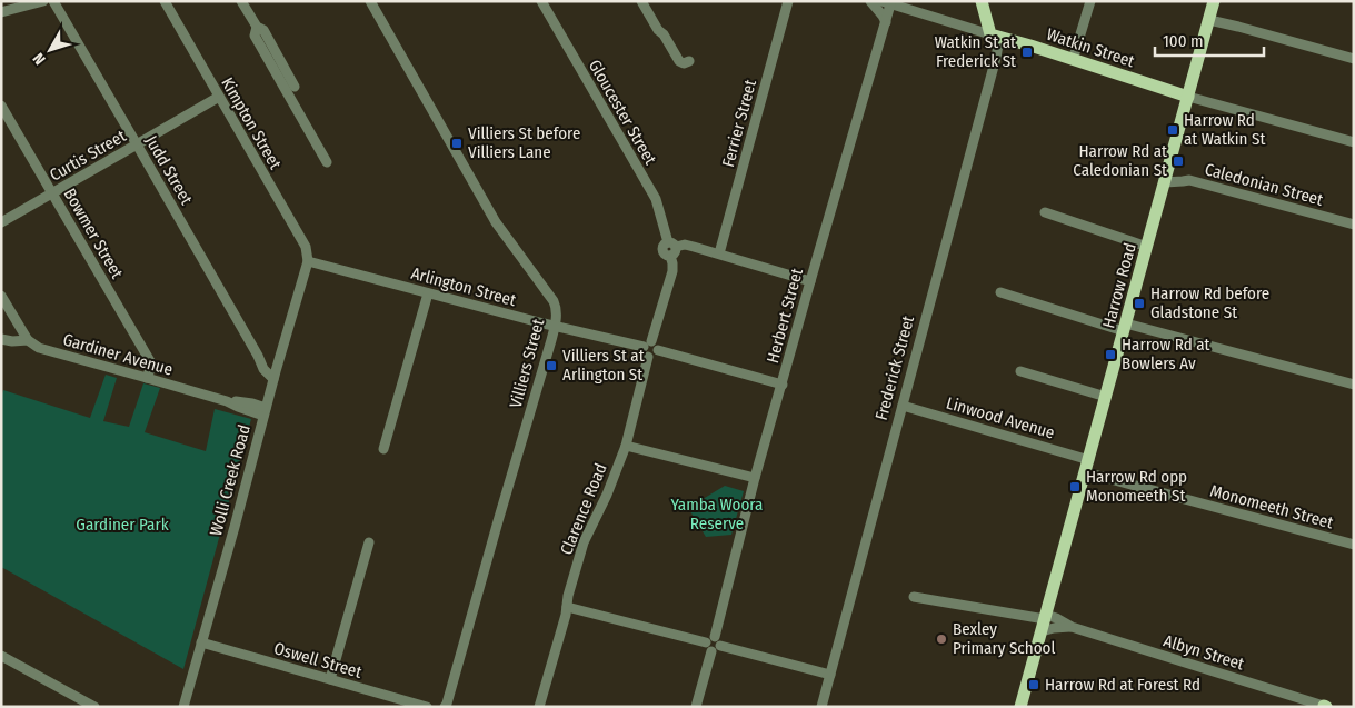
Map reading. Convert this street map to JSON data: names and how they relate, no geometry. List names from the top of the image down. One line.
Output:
{"streets":{"main road":["Watkin Street","Harrow Road","Frederick Street"],"street":["Gloucester Street","Kimpton Street","Ferrier Street","Curtis Street","Judd Street","Caledonian Street","Bowmer Street","Arlington Street","Herbert Street","Gardiner Avenue","Villiers Street","Linwood Avenue","Wolli Creek Road","Monomeeth Street","Clarence Road","Albyn Street","Oswell Street"]},"crossings":[["Watkin Street","Harrow Road"],["Watkin Street","Herbert Street"],["Watkin Street","Frederick Street"],["Gloucester Street","Clarence Road"],["Kimpton Street","Curtis Street"],["Kimpton Street","Arlington Street"],["Kimpton Street","Wolli Creek Road"],["Curtis Street","Judd Street"],["Curtis Street","Bowmer Street"],["Judd Street","Wolli Creek Road"],["Caledonian Street","Harrow Road"],["Bowmer Street","Gardiner Avenue"],["Harrow Road","Linwood Avenue"],["Harrow Road","Monomeeth Street"],["Harrow Road","Albyn Street"],["Arlington Street","Herbert Street"],["Arlington Street","Villiers Street"],["Arlington Street","Wolli Creek Road"],["Arlington Street","Clarence Road"],["Gardiner Avenue","Wolli Creek Road"],["Frederick Street","Linwood Avenue"],["Linwood Avenue","Monomeeth Street"],["Wolli Creek Road","Oswell Street"]],"parks":["Yamba Woora Reserve","Gardiner Park"],"places":{"transit":["Watkin St at Frederick St","Harrow Rd at Watkin St","Villiers St before Villiers Lane","Harrow Rd at Caledonian St","Harrow Rd before Gladstone St","Harrow Rd at Bowlers Av","Villiers St at Arlington St","Harrow Rd opp Monomeeth St","Harrow Rd at Forest Rd"],"other":["Bexley Primary School"]},"scale_bar":"100 m","north":"bottom left"}
